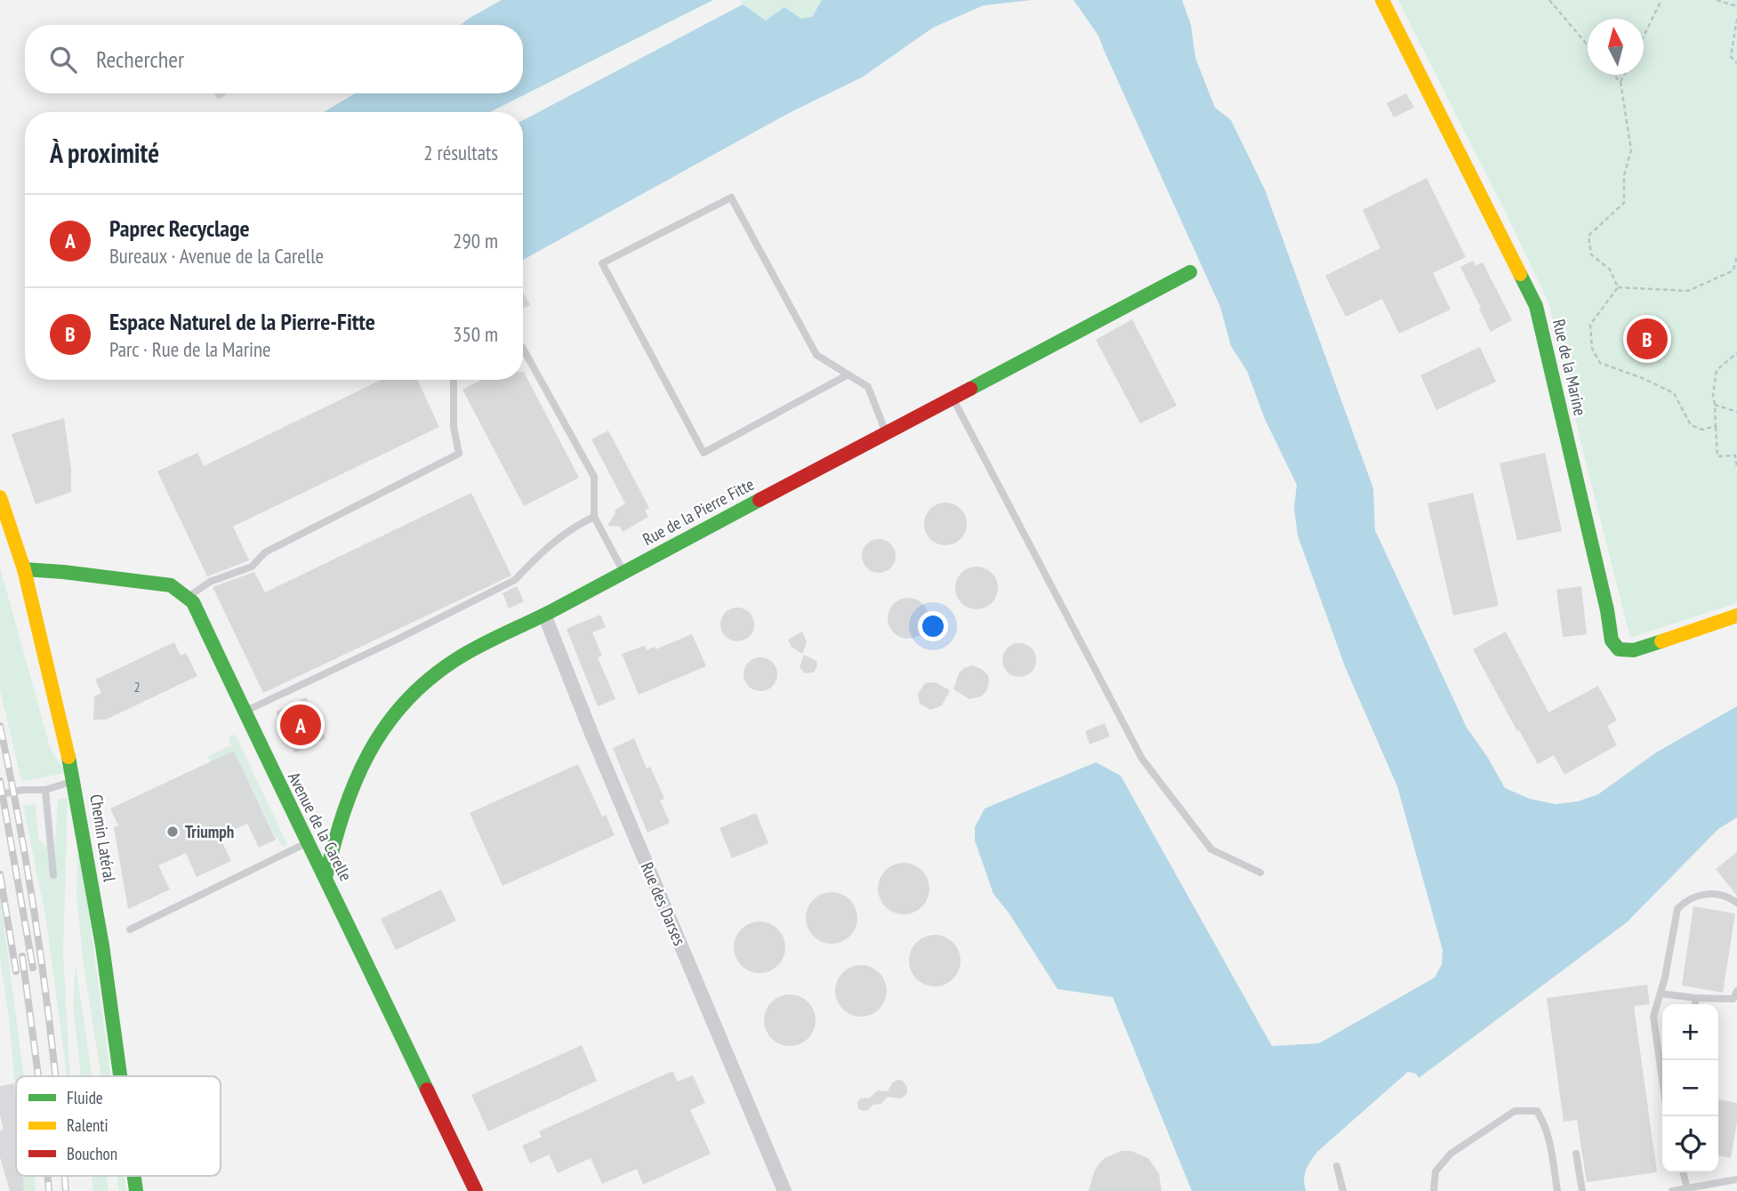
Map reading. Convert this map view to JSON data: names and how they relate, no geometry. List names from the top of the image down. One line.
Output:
{"streets":{"street":["Rue de la Marine","Rue de la Pierre Fitte","Avenue de la Carelle","Chemin Latéral","Rue des Darses"]},"crossings":[["Rue de la Pierre Fitte","Avenue de la Carelle"],["Rue de la Pierre Fitte","Rue des Darses"]],"places":["Triumph"],"house_numbers":["2"],"legend":["Fluide","Ralenti","Bouchon"],"north":"top","page":{"search":"Rechercher","heading":["À proximité","2 résultats"],"list":[{"mark":"A","name":"Paprec Recyclage","note":"Bureaux · Avenue de la Carelle","value":"290 m"},{"mark":"B","name":"Espace Naturel de la Pierre-Fitte","note":"Parc · Rue de la Marine","value":"350 m"}],"pins":["B","A"],"map_buttons":["+","−"]}}
